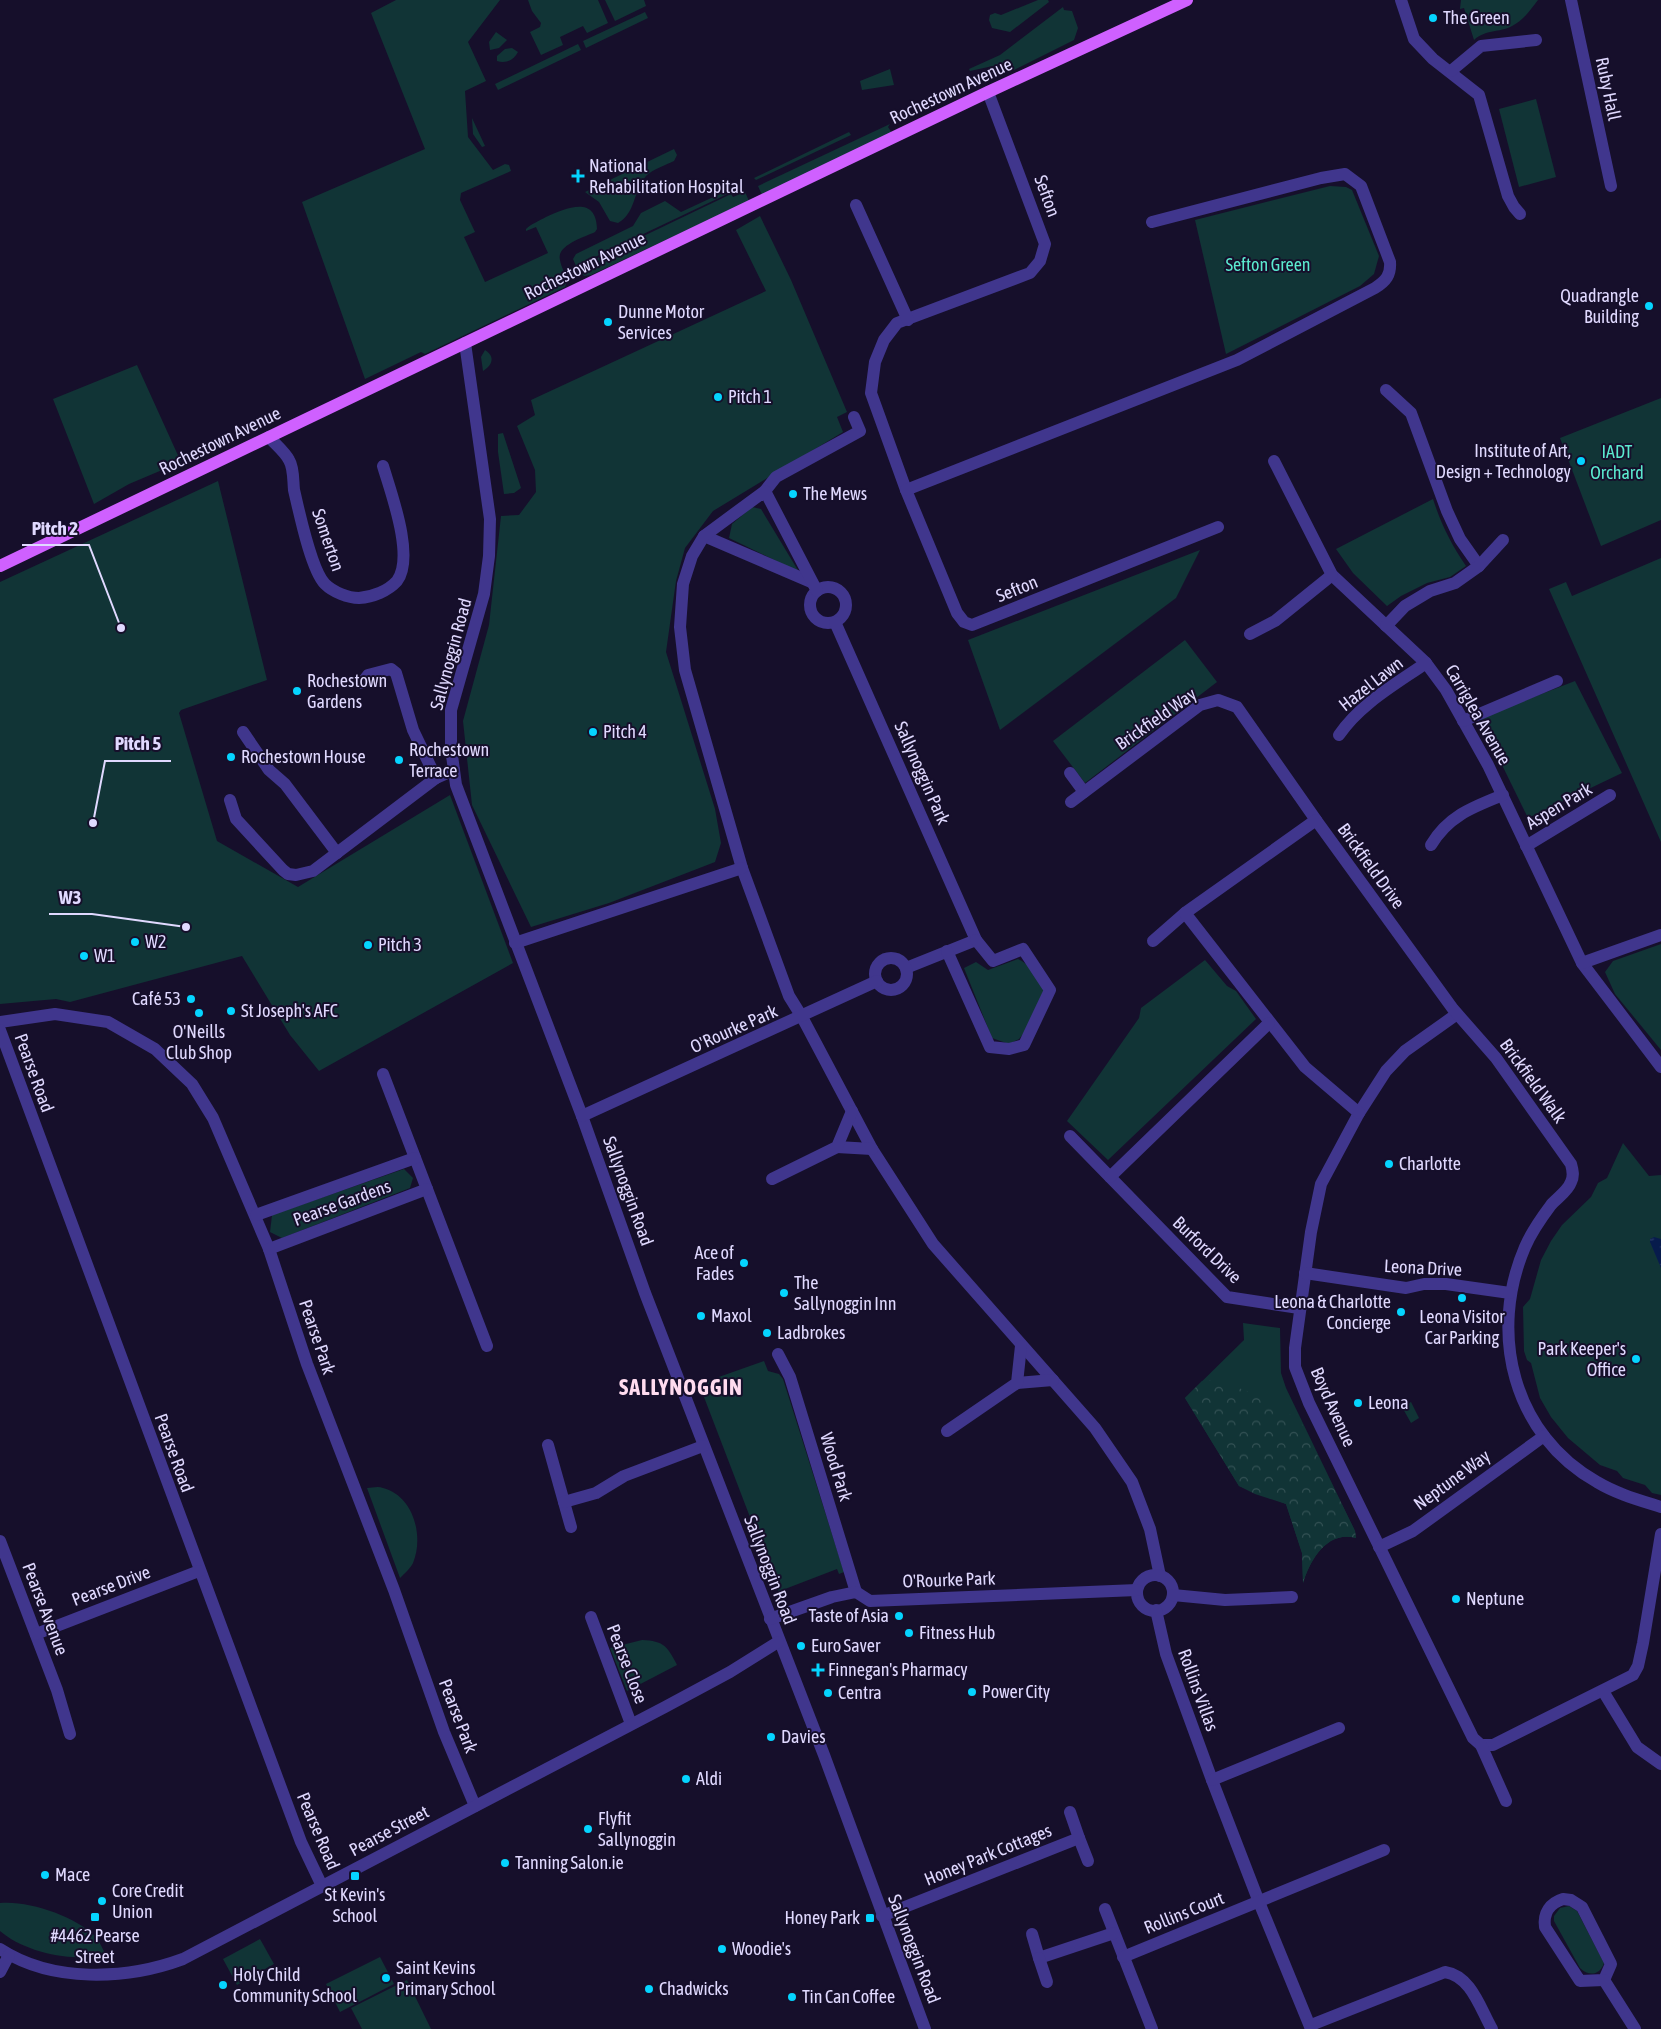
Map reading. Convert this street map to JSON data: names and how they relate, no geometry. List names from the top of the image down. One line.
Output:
{"streets":{"main road":["Rochestown Avenue"],"street":["Ruby Hall","Sefton","Somerton","Sallynoggin Road","Hazel Lawn","Carriglea Avenue","Brickfield Way","Sallynoggin Park","Aspen Park","Brickfield Drive","O'Rourke Park","Pearse Road","Brickfield Walk","Pearse Gardens","Burford Drive","Leona Drive","Pearse Park","Boyd Avenue","Wood Park","Neptune Way","Pearse Drive","Pearse Avenue","Pearse Close","Rollins Villas","Pearse Street","Honey Park Cottages","Rollins Court"]},"crossings":[["Rochestown Avenue","Sefton"],["Rochestown Avenue","Somerton"],["Rochestown Avenue","Sallynoggin Road"],["Sallynoggin Road","O'Rourke Park"],["Sallynoggin Road","Pearse Street"],["Sallynoggin Road","Honey Park Cottages"],["Hazel Lawn","Carriglea Avenue"],["Carriglea Avenue","Aspen Park"],["Brickfield Way","Brickfield Drive"],["Brickfield Drive","Brickfield Walk"],["Brickfield Drive","Boyd Avenue"],["O'Rourke Park","Wood Park"],["O'Rourke Park","Rollins Villas"],["Pearse Road","Pearse Drive"],["Pearse Road","Pearse Street"],["Brickfield Walk","Leona Drive"],["Brickfield Walk","Boyd Avenue"],["Pearse Gardens","Pearse Park"],["Burford Drive","Boyd Avenue"],["Leona Drive","Boyd Avenue"],["Pearse Park","Pearse Street"],["Boyd Avenue","Neptune Way"],["Pearse Drive","Pearse Avenue"],["Pearse Close","Pearse Street"],["Rollins Villas","Rollins Court"]],"districts":["SALLYNOGGIN"],"parks":["Sefton Green","IADT Orchard"],"places":{"other":["The Green","Quadrangle Building","Dunne Motor Services","Pitch 1","Institute of Art, Design + Technology","The Mews","Pitch 2","Rochestown Gardens","Pitch 4","Rochestown House","Rochestown Terrace","Pitch 5","W3","W2","Pitch 3","W1","Café 53","St Joseph's AFC","O'Neills Club Shop","Charlotte","Ace of Fades","The Sallynoggin Inn","Leona Visitor Car Parking","Leona & Charlotte Concierge","Maxol","Ladbrokes","Park Keeper's Office","Leona","Neptune","Taste of Asia","Fitness Hub","Euro Saver","Power City","Centra","Davies","Aldi","Flyfit Sallynoggin","Tanning Salon.ie","Mace","Core Credit Union","Woodie's","Saint Kevins Primary School","Holy Child Community School","Chadwicks","Tin Can Coffee"],"health":["National Rehabilitation Hospital","Finnegan's Pharmacy"],"transit":["St Kevin's School","#4462 Pearse Street","Honey Park"]}}
